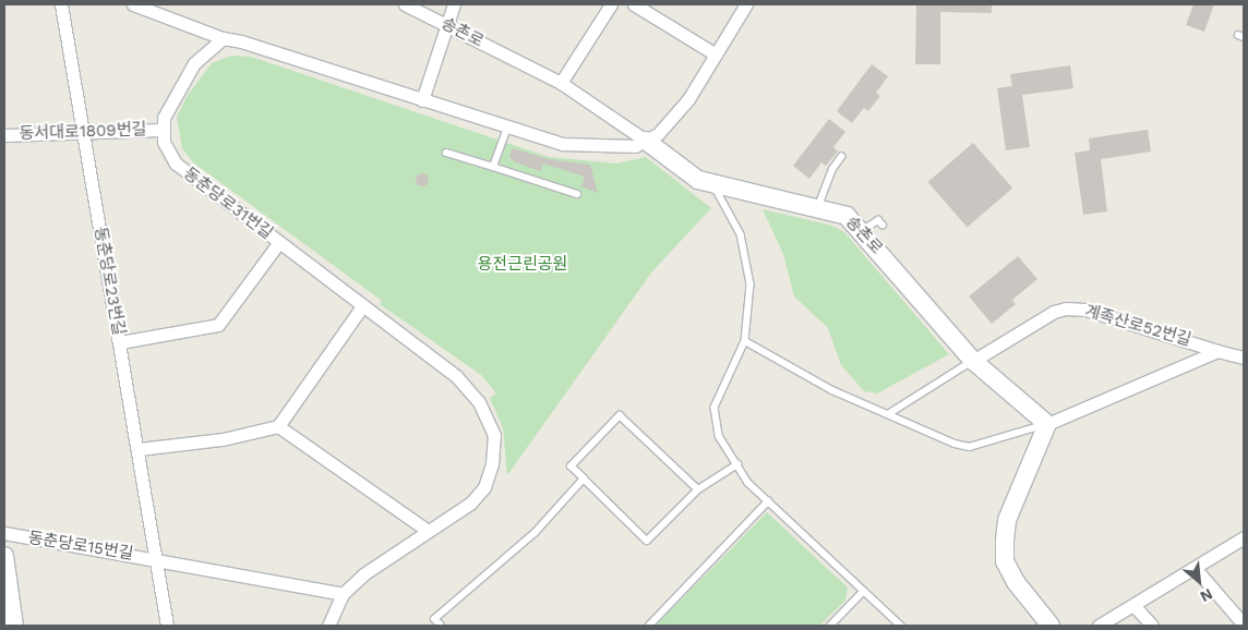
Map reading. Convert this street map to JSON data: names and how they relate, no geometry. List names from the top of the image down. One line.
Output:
{"streets":{"street":["송촌로","동서대로1809번길","동춘당로31번길","동춘당로23번길","계족산로52번길","동춘당로15번길"]},"crossings":[["송촌로","계족산로52번길"],["동서대로1809번길","동춘당로31번길"],["동서대로1809번길","동춘당로23번길"],["동춘당로23번길","동춘당로15번길"]],"parks":["용전근린공원"],"north":"bottom right"}
